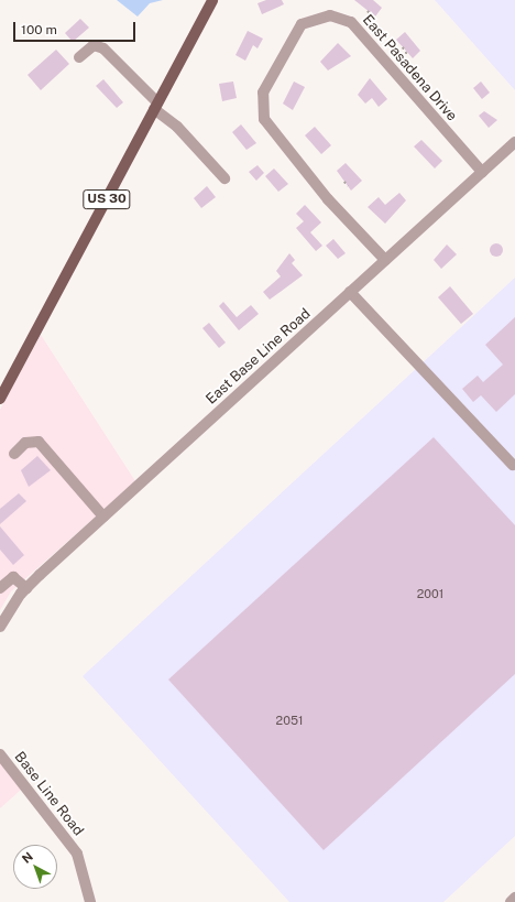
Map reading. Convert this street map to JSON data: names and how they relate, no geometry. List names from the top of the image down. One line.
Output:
{"streets":{"main road":["US 30"],"street":["East Pasadena Drive","East Base Line Road","Base Line Road"]},"crossings":[["East Pasadena Drive","East Base Line Road"]],"house_numbers":["2001","2051"],"scale_bar":"100 m","north":"top left"}
